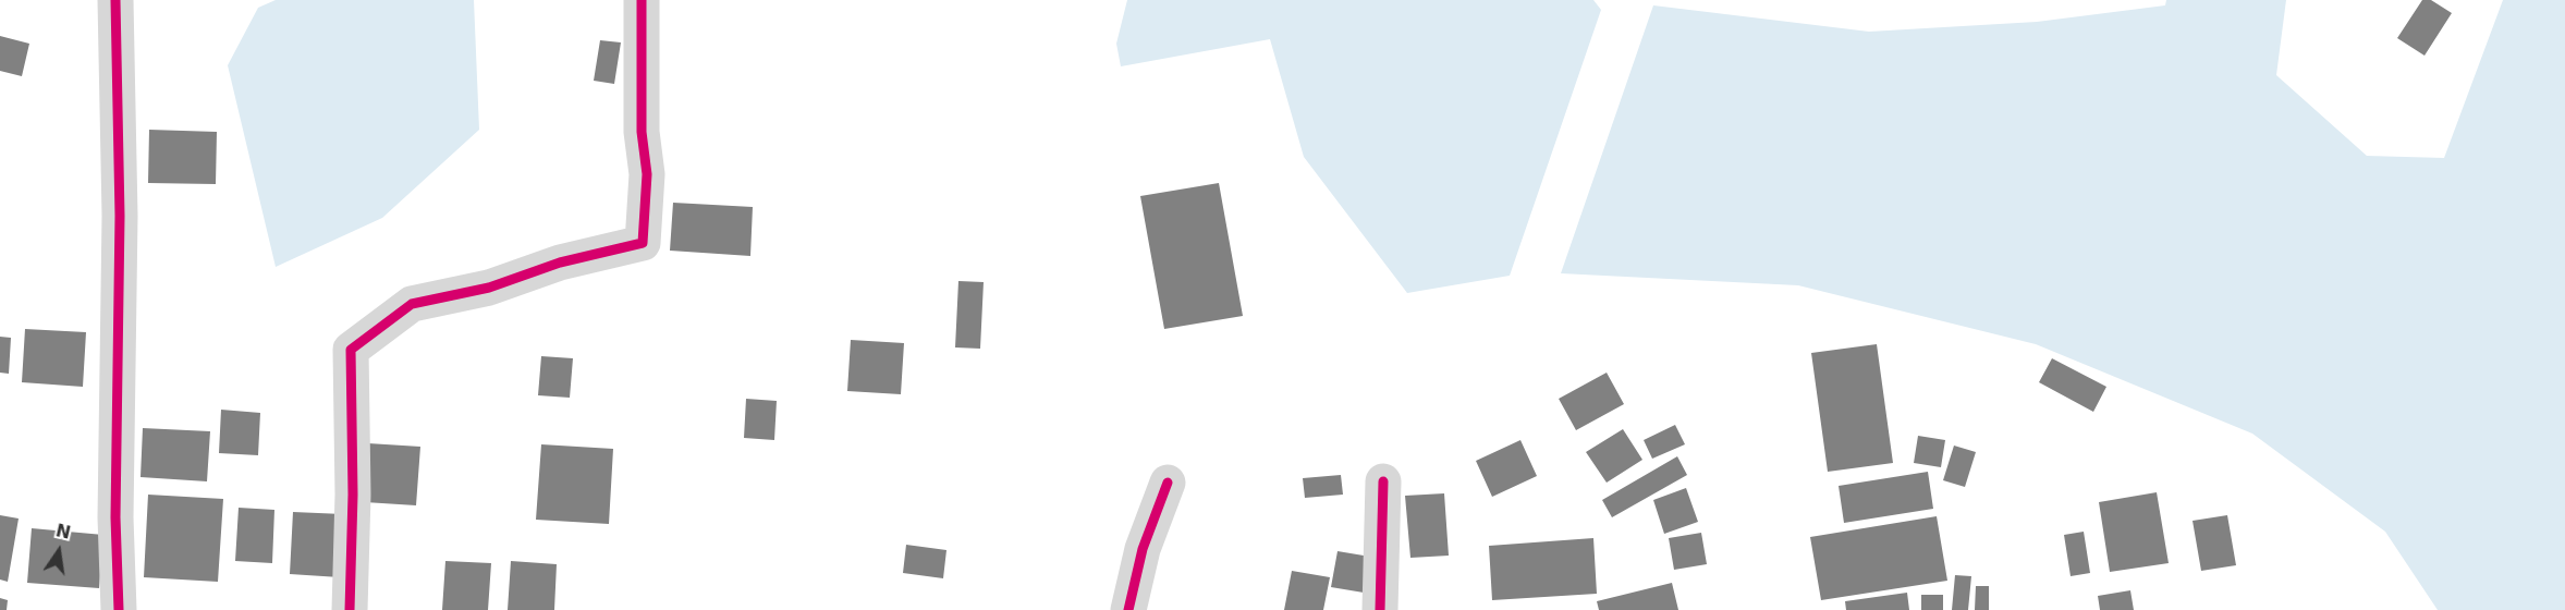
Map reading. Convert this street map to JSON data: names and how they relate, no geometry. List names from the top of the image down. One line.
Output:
{"north":"top"}
